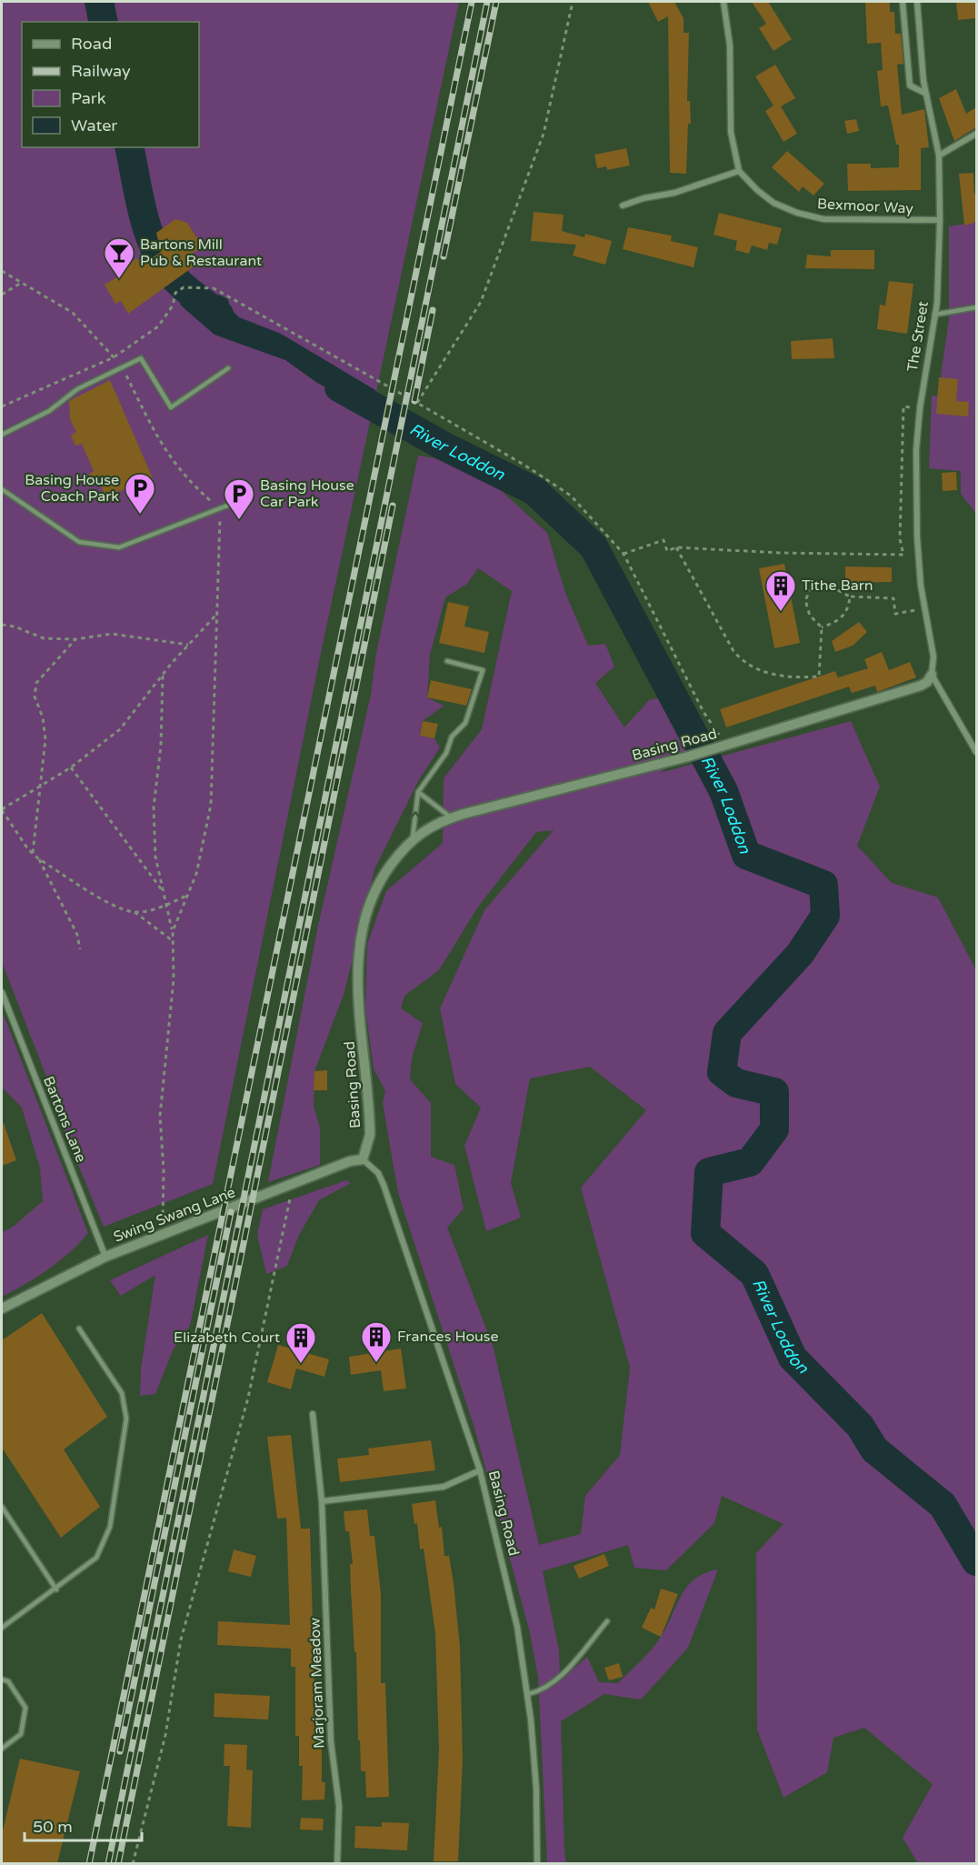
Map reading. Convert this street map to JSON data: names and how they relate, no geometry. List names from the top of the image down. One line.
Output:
{"streets":{"street":["Bexmoor Way","The Street","Basing Road","Bartons Lane","Swing Swang Lane","Marjoram Meadow"]},"crossings":[["Bexmoor Way","The Street"],["The Street","Basing Road"],["Basing Road","Swing Swang Lane"],["Bartons Lane","Swing Swang Lane"]],"water":["River Loddon"],"places":{"bar":["Bartons Mill Pub & Restaurant"],"parking":["Basing House Coach Park","Basing House Car Park"],"building":["Tithe Barn","Frances House","Elizabeth Court"]},"legend":["Road","Railway","Park","Water"],"scale_bar":"50 m"}
